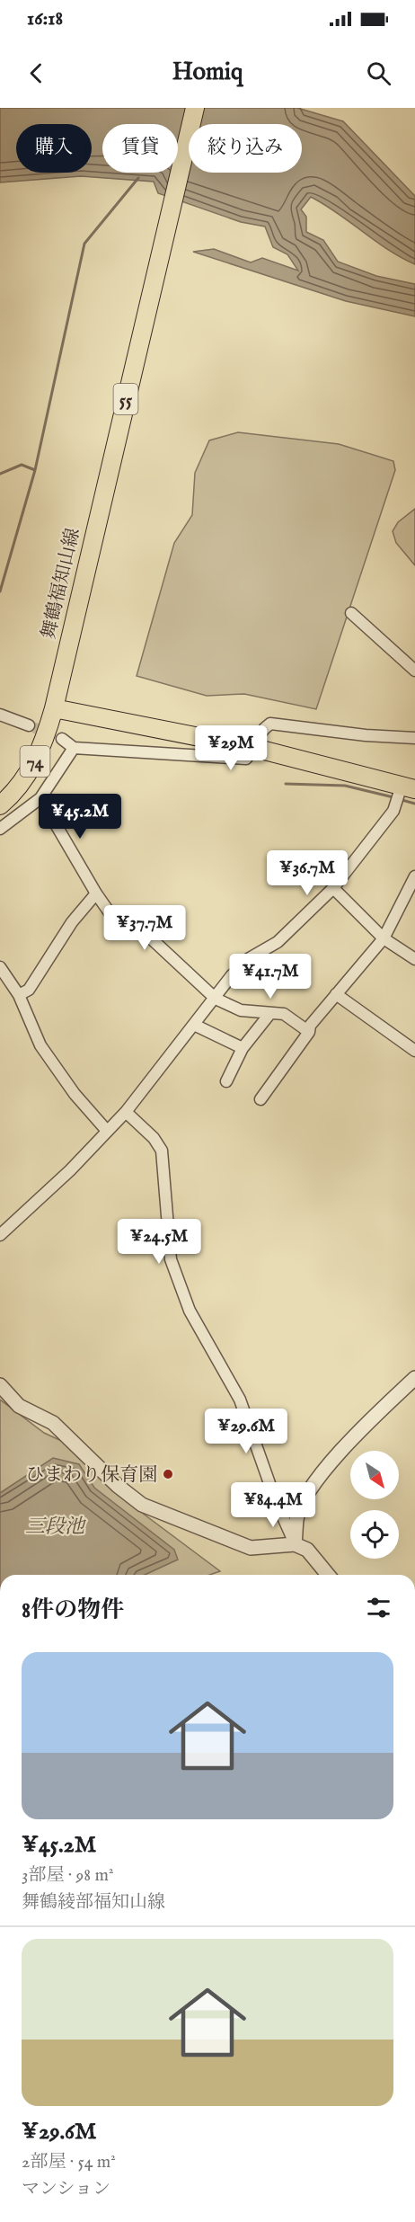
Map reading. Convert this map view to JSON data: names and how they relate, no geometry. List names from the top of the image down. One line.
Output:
{"streets":{"main road":["55","舞鶴福知山線","74"]},"crossings":[["舞鶴福知山線","74"]],"water":["三段池"],"places":["ひまわり保育園"],"north":"bottom right","page":{"status":"16:18","header":"Homiq","chip":["購入","賃貸","絞り込み"],"price":["¥29M","¥45.2M","¥36.7M","¥37.7M","¥41.7M","¥24.5M","¥29.6M","¥84.4M"],"heading":"8件の物件","list":[{"name":"¥45.2M","note":"3部屋 · 98 m² · 舞鶴綾部福知山線"},{"name":"¥29.6M","note":"2部屋 · 54 m² · マンション"}]}}
